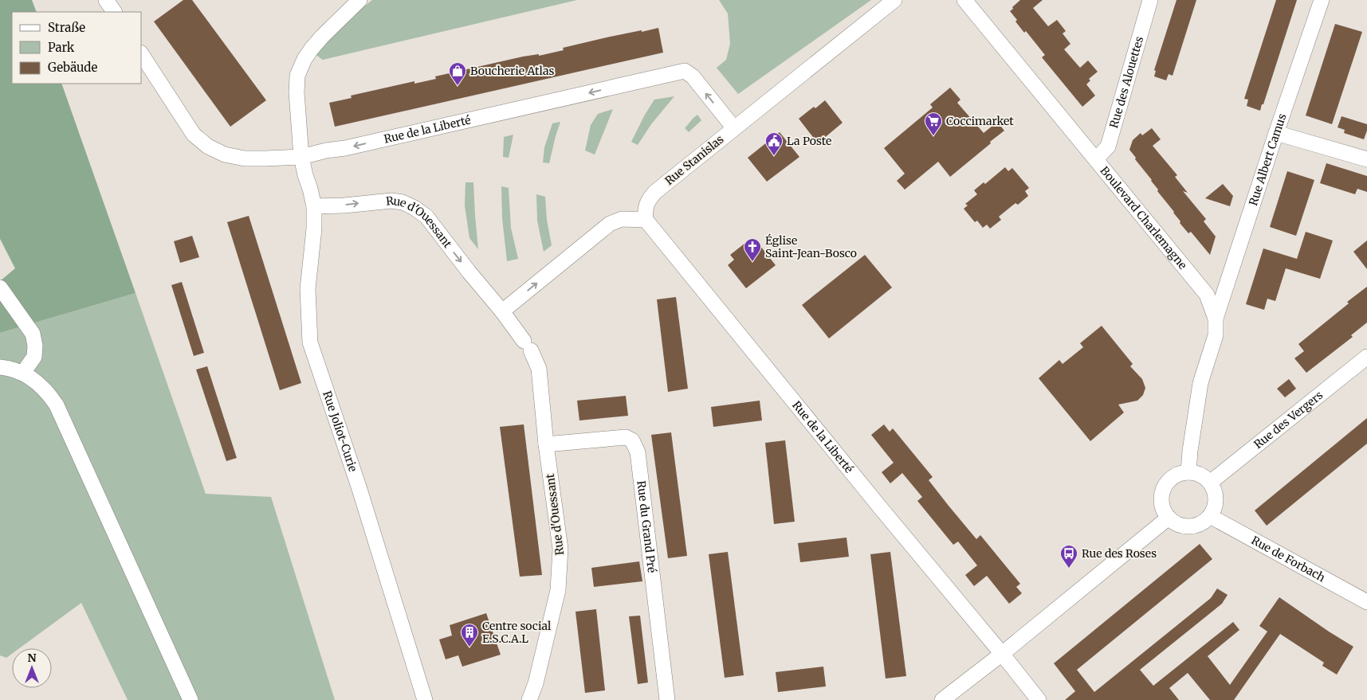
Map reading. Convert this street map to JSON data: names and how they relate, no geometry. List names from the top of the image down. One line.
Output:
{"streets":{"street":["Rue des Alouettes","Rue de la Liberté","Rue Albert Camus","Rue Stanislas","Boulevard Charlemagne","Rue d'Ouessant","Rue des Vergers","Rue Joliot-Curie","Rue du Grand Pré","Rue de Forbach"]},"crossings":[["Rue des Alouettes","Boulevard Charlemagne"],["Rue de la Liberté","Rue Stanislas"],["Rue de la Liberté","Rue Joliot-Curie"],["Rue Albert Camus","Boulevard Charlemagne"],["Boulevard Charlemagne","Rue des Vergers"],["Boulevard Charlemagne","Rue de Forbach"],["Rue d'Ouessant","Rue Joliot-Curie"],["Rue d'Ouessant","Rue du Grand Pré"],["Rue des Vergers","Rue de Forbach"]],"places":{"shop":["Boucherie Atlas"],"supermarket":["Coccimarket"],"public building":["La Poste"],"church":["Église Saint-Jean-Bosco"],"bus stop":["Rue des Roses"],"building":["Centre social E.S.C.A.L"]},"legend":["Straße","Park","Gebäude"],"north":"top"}
